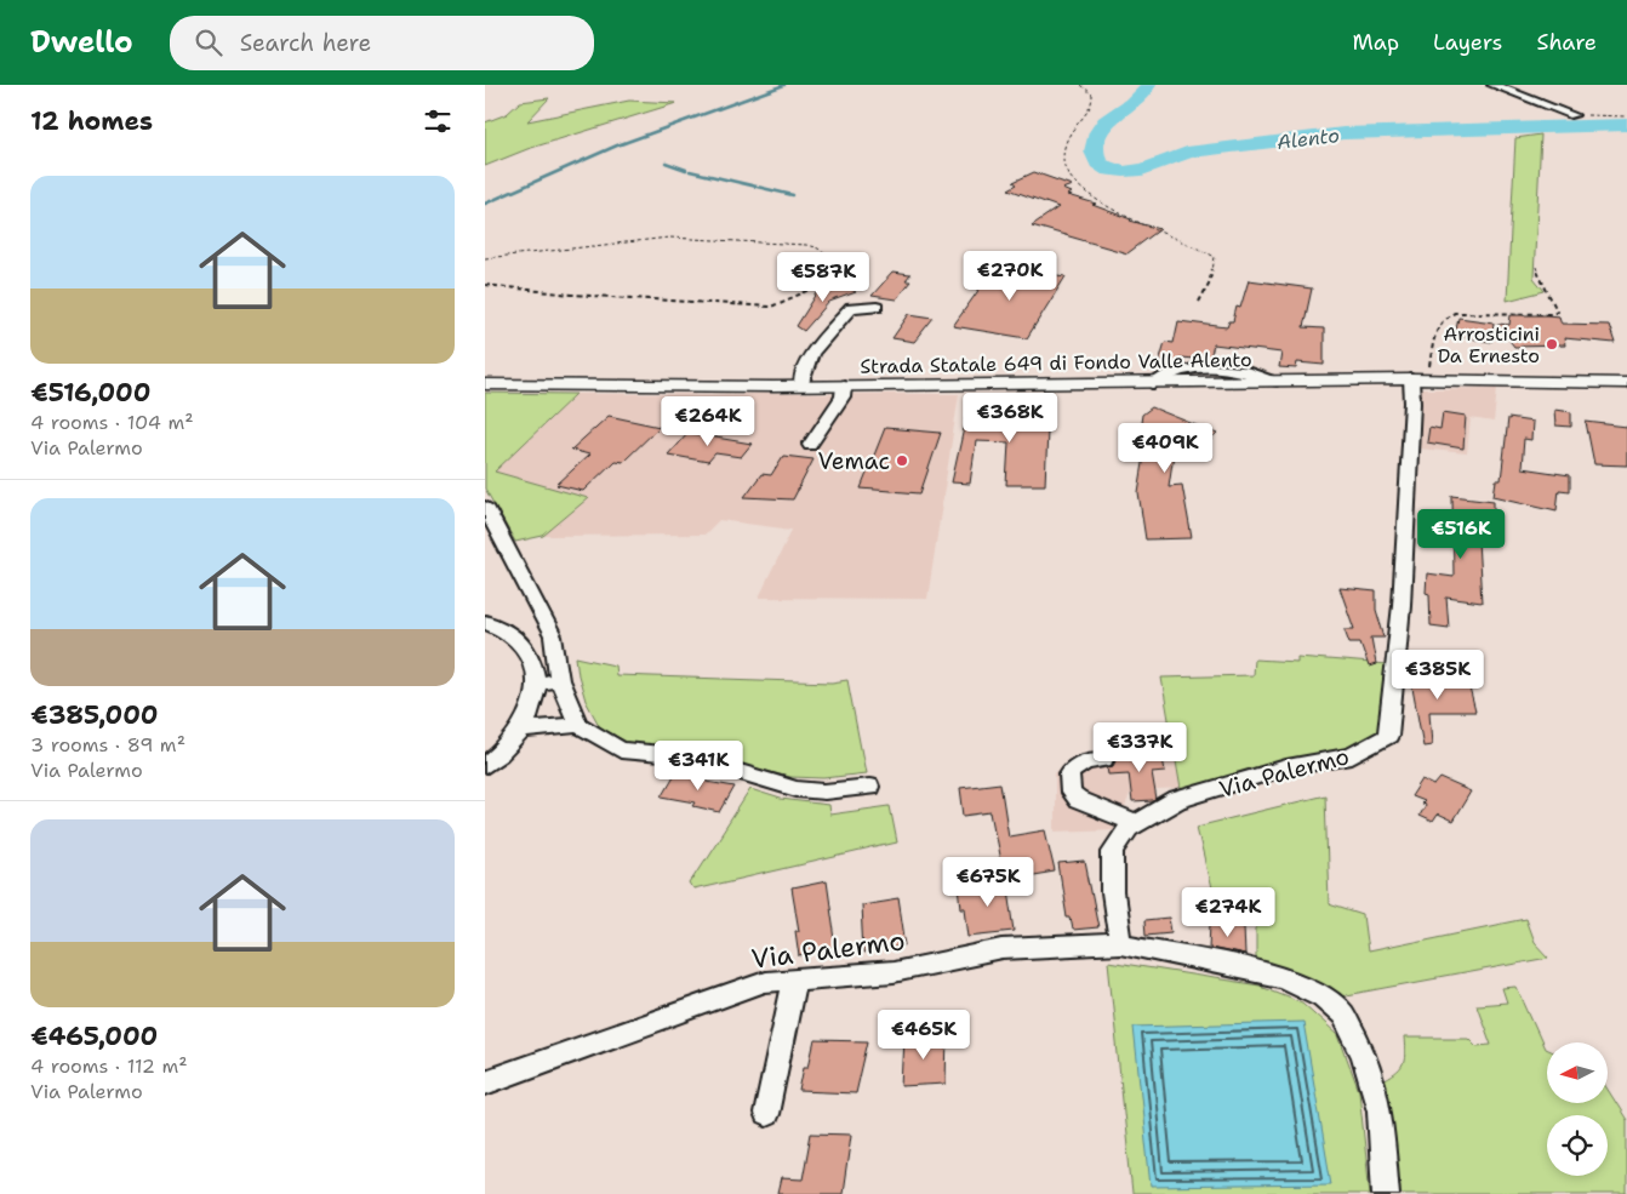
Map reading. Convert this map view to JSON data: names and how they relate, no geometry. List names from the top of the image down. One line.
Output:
{"streets":{"main road":["Strada Statale 649 di Fondo Valle Alento"],"street":["Via Palermo"]},"crossings":[["Strada Statale 649 di Fondo Valle Alento","Via Palermo"]],"water":["Alento"],"places":["Arrosticini Da Ernesto","Vemac"],"north":"left","page":{"header":"Dwello","search":"Search here","nav":["Map","Layers","Share"],"heading":"12 homes","list":[{"name":"€516,000","note":"4 rooms · 104 m² · Via Palermo"},{"name":"€385,000","note":"3 rooms · 89 m² · Via Palermo"},{"name":"€465,000","note":"4 rooms · 112 m² · Via Palermo"}],"price":["€270K","€587K","€368K","€264K","€409K","€516K","€385K","€337K","€341K","€675K","€274K","€465K"]}}
